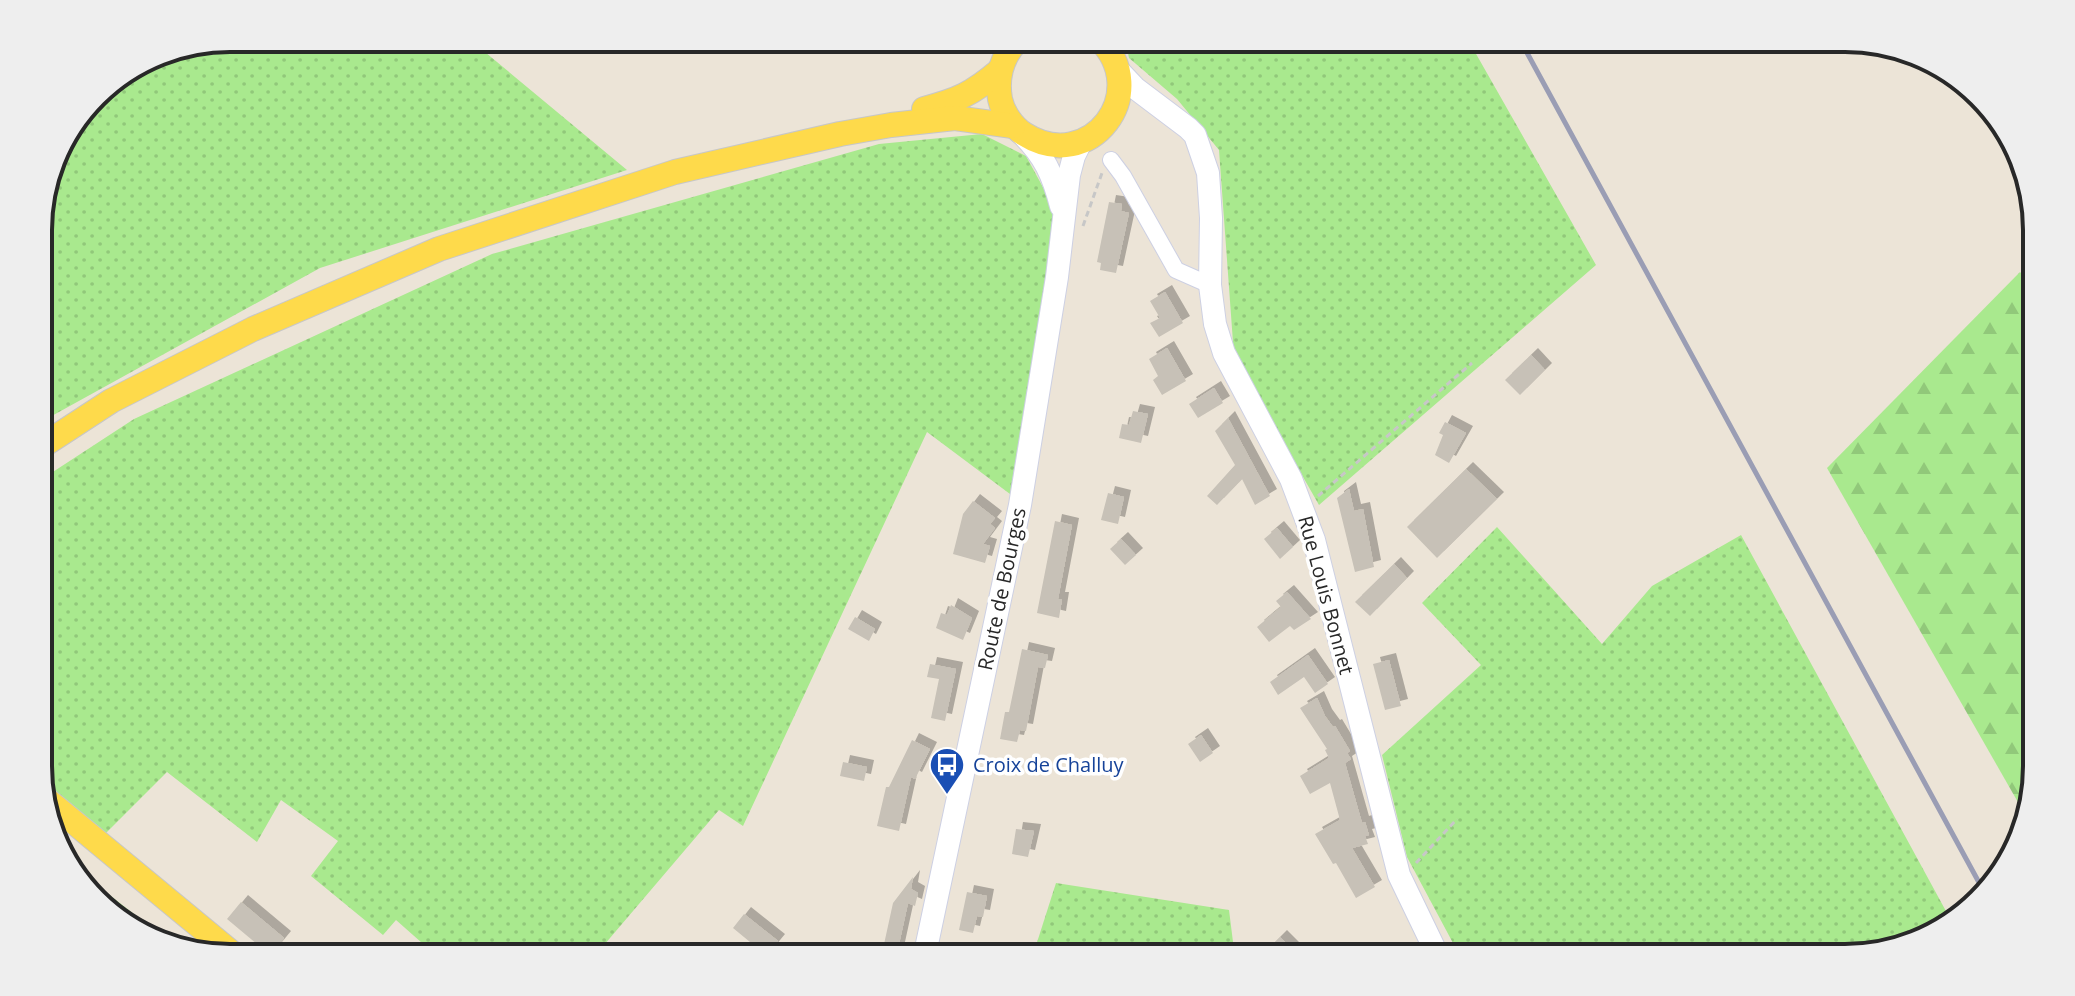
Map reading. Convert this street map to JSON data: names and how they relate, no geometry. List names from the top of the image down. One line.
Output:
{"streets":{"street":["Route de Bourges","Rue Louis Bonnet"]},"places":{"bus stop":["Croix de Challuy"]}}
